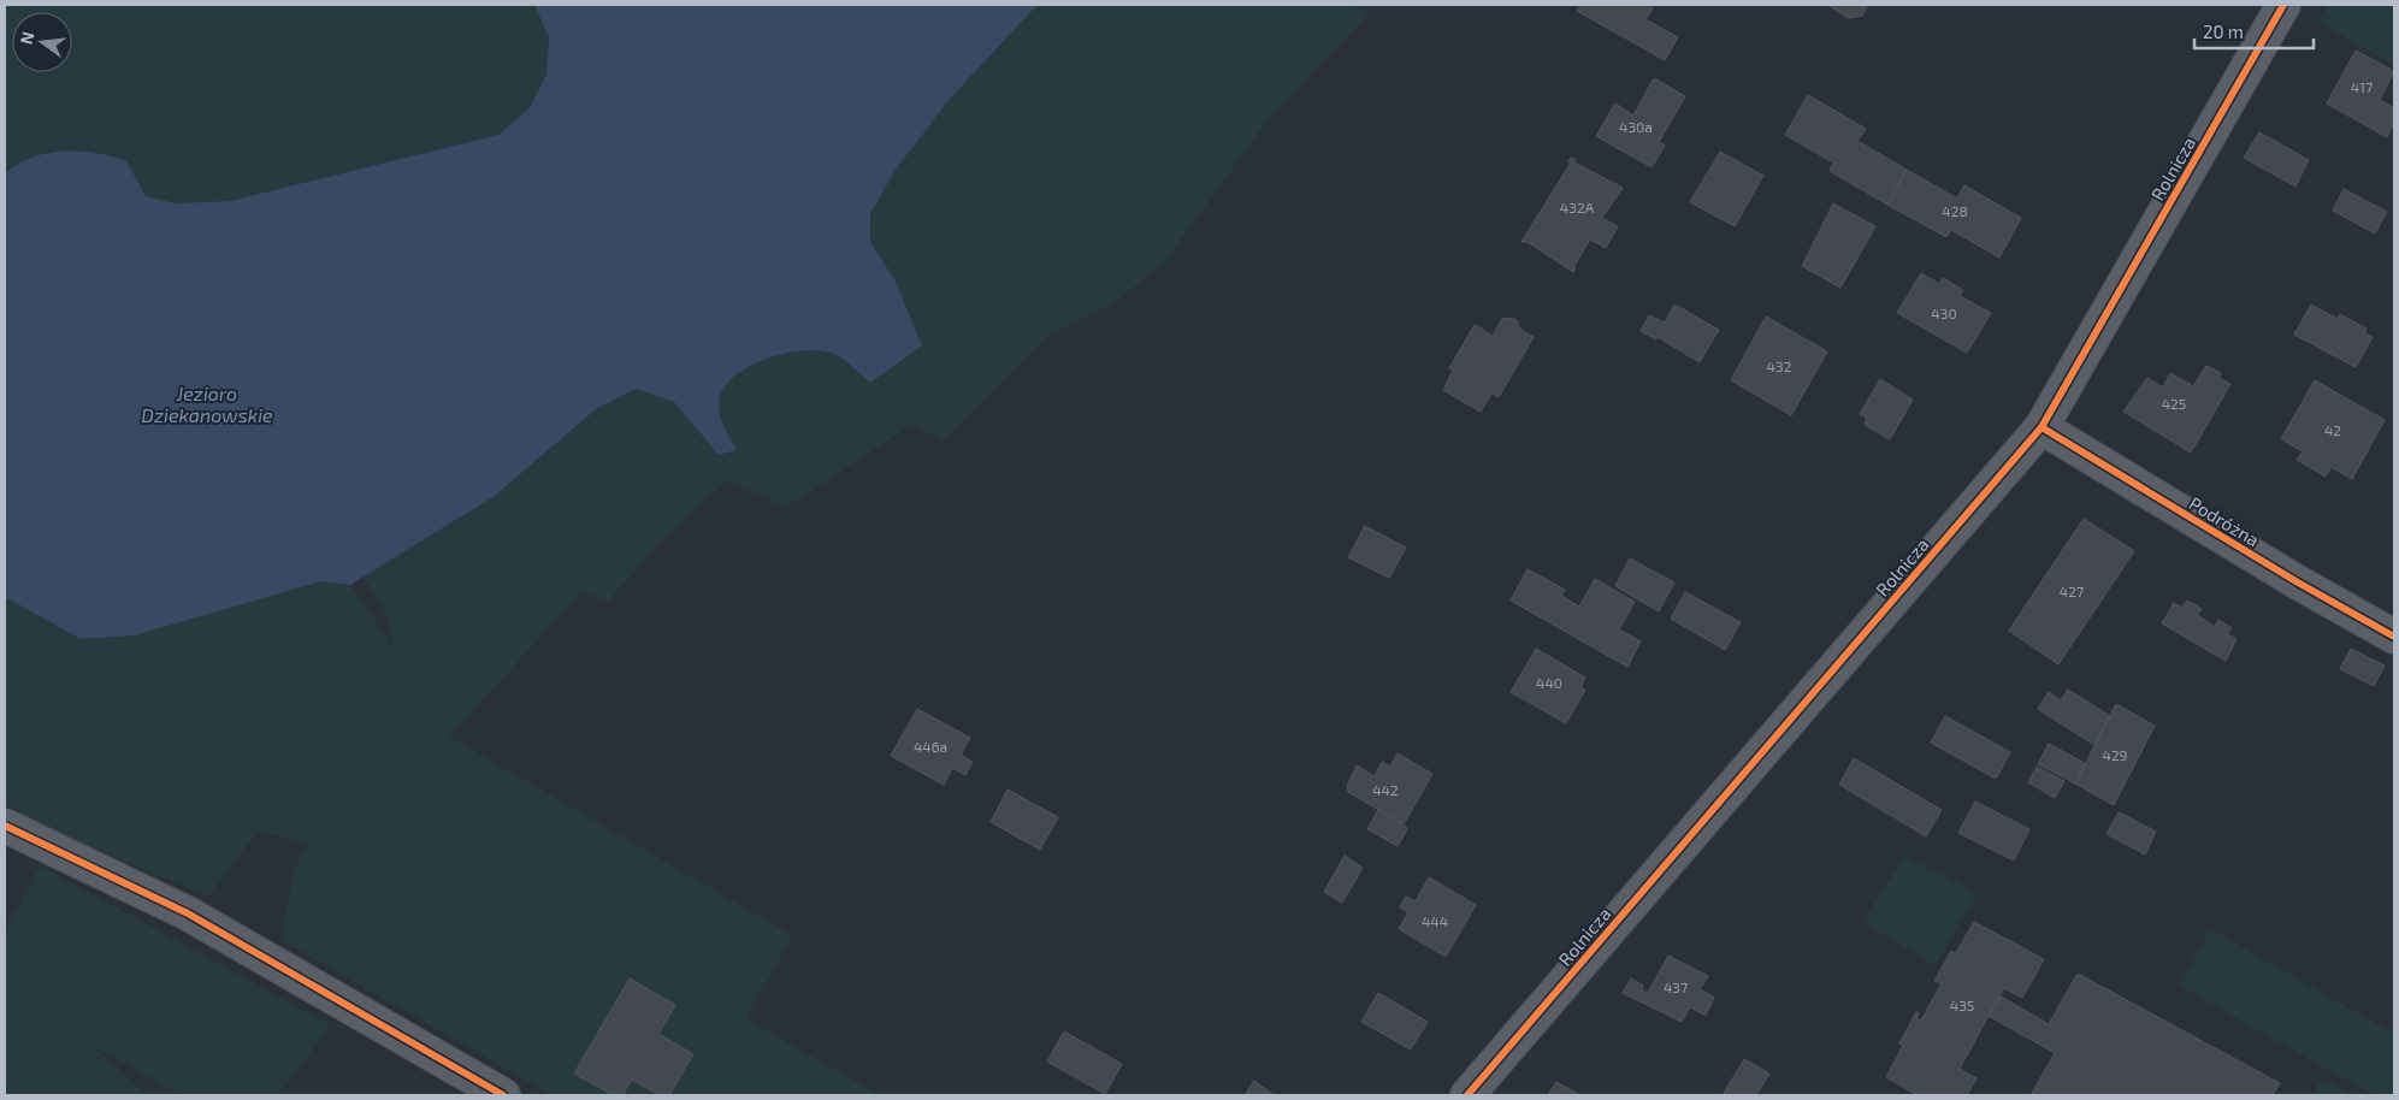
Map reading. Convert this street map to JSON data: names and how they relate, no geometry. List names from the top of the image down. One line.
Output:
{"streets":{"street":["Rolnicza","Podróżna"]},"crossings":[["Rolnicza","Podróżna"]],"water":["Jezioro Dziekanowskie"],"house_numbers":["417","430a","432A","428","430","432","425","42","427","440","446a","429","442","444","437","435"],"scale_bar":"20 m","north":"left"}
